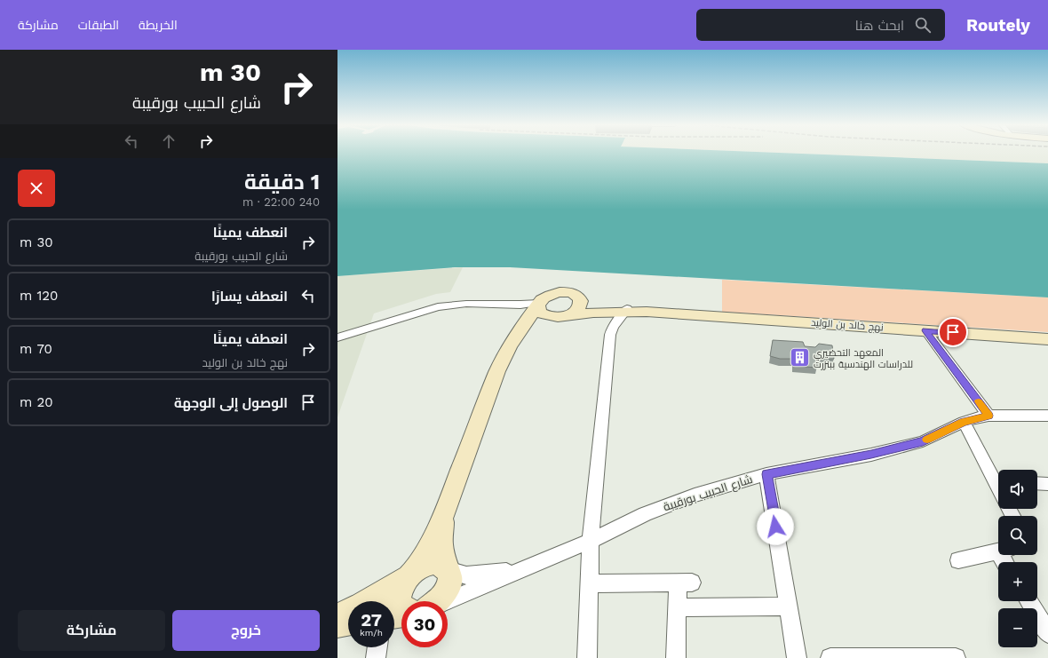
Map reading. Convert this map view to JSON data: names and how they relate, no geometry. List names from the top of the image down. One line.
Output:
{"streets":{"street":["نهج خالد بن الوليد","شارع الحبيب بورقيبة"]},"places":{"building":["المعهد التحضيري للدراسات الهندسية ببنزرت"]},"page":{"header":"Routely","search":"ابحث هنا","nav":["الخريطة","الطبقات","مشاركة"],"turn":["30 m","شارع الحبيب بورقيبة"],"heading":["1 دقيقة","240 m · 22:00"],"list":[{"name":"انعطف يمينًا","note":"شارع الحبيب بورقيبة","value":"30 m"},{"name":"انعطف يسارًا","value":"120 m"},{"name":"انعطف يمينًا","note":"نهج خالد بن الوليد","value":"70 m"},{"name":"الوصول إلى الوجهة","value":"20 m"}],"map_buttons":["+","−"],"speed":"27 km/h","limit":"30","buttons":["خروج","مشاركة"]}}
